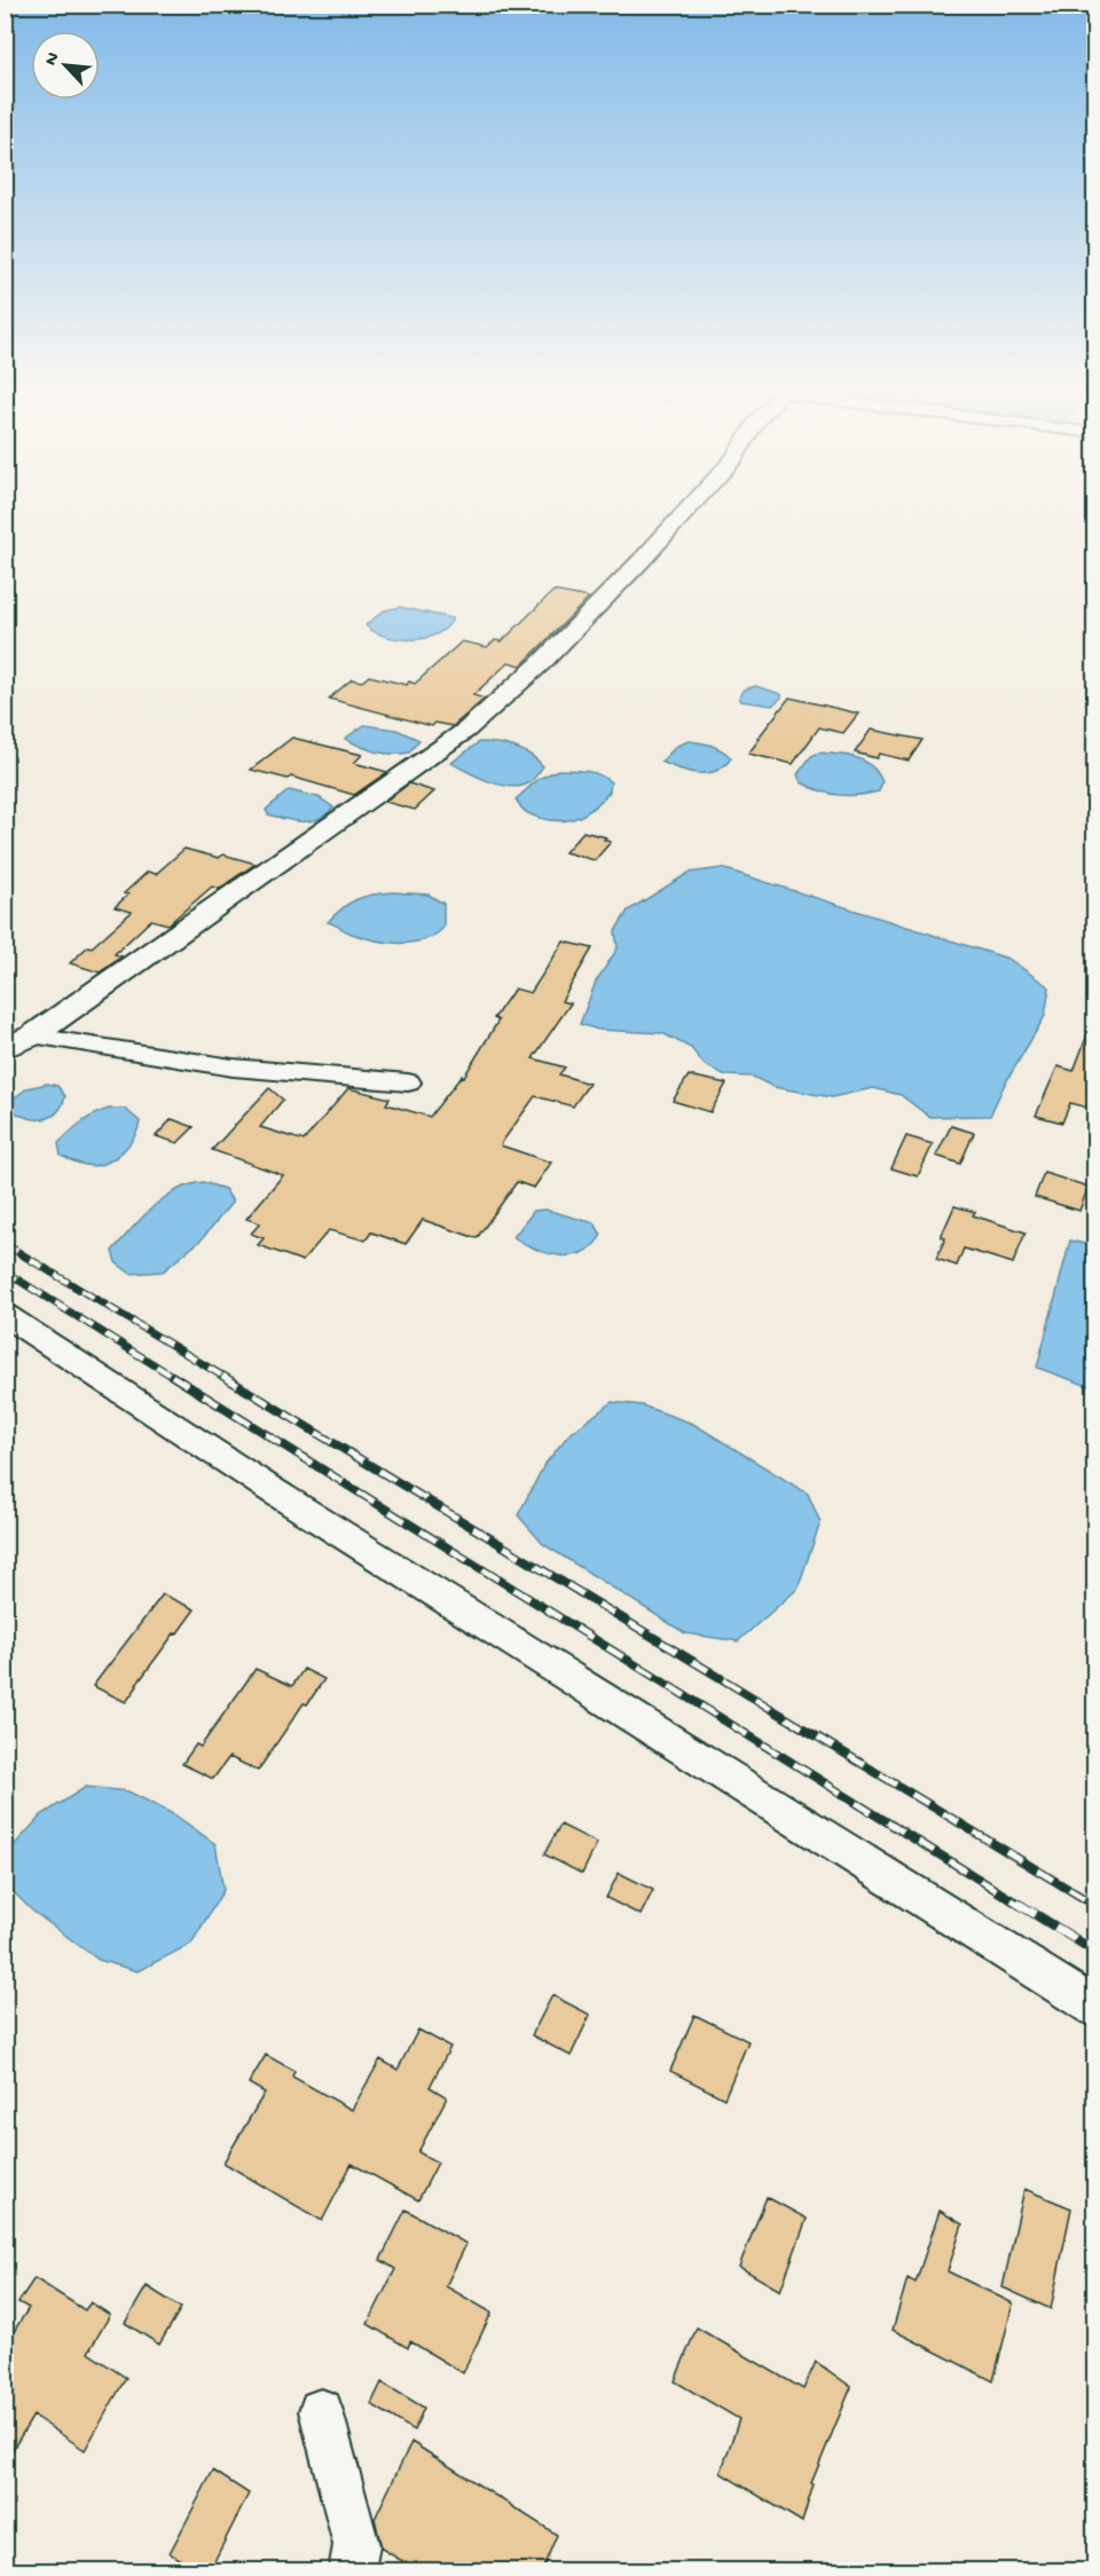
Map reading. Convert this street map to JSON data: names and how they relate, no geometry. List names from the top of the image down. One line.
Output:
{"north":"top left"}
